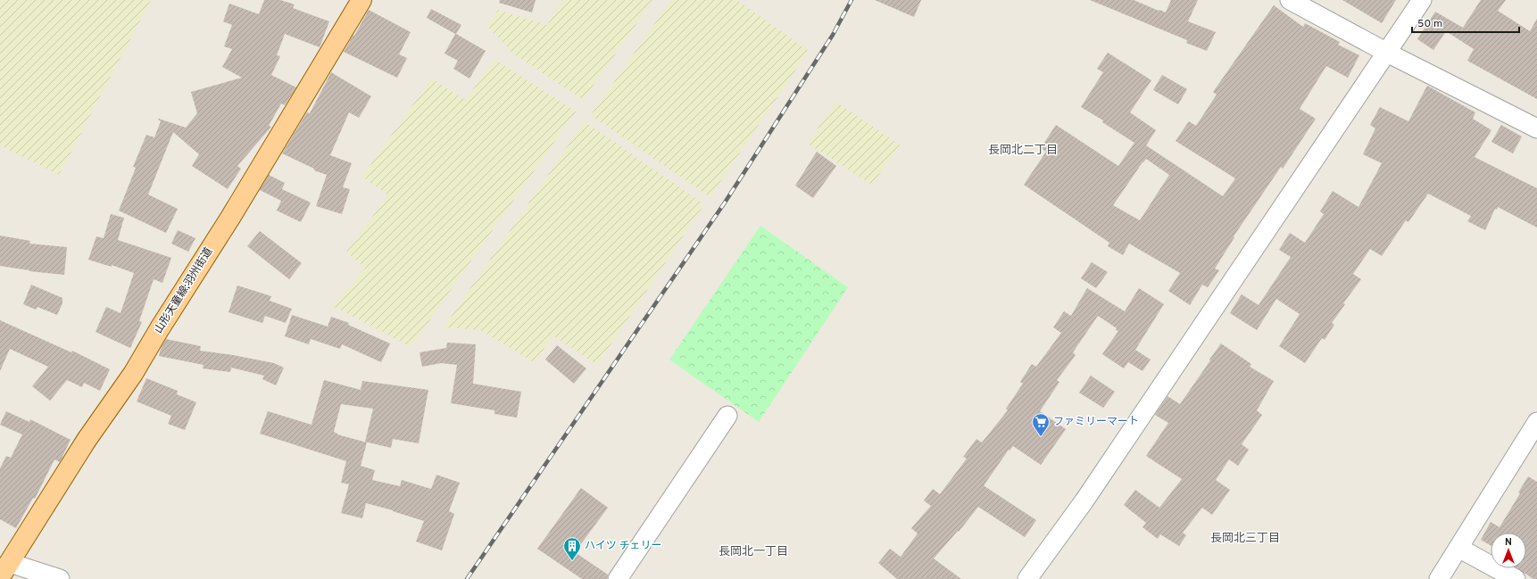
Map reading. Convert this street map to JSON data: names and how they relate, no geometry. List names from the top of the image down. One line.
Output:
{"streets":{"main road":["山形天童線;羽州街道"]},"districts":["長岡北二丁目","長岡北三丁目","長岡北一丁目"],"places":{"supermarket":["ファミリーマート"],"building":["ハイツ チェリー"]},"scale_bar":"50 m","north":"top"}
